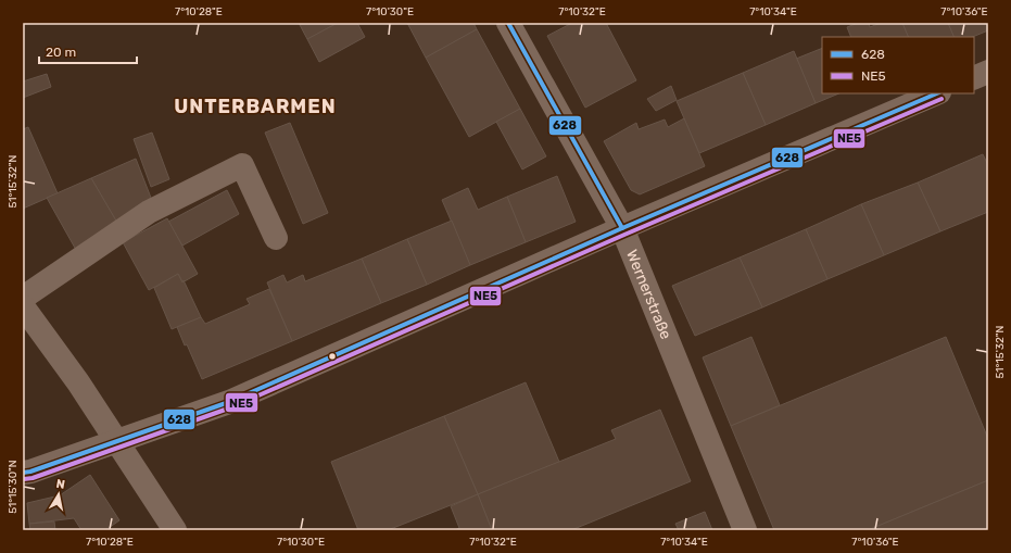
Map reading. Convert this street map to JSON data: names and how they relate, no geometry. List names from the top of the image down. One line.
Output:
{"streets":{"street":["Wernerstraße"]},"districts":["UNTERBARMEN"],"lines":["transit line 628","transit line NE5"],"legend":["628","NE5"],"scale_bar":"20 m","north":"top","coordinates":["7°10'28\"E","7°10'30\"E","7°10'32\"E","7°10'34\"E","7°10'36\"E","51°15'32\"N","51°15'30\"N"]}
